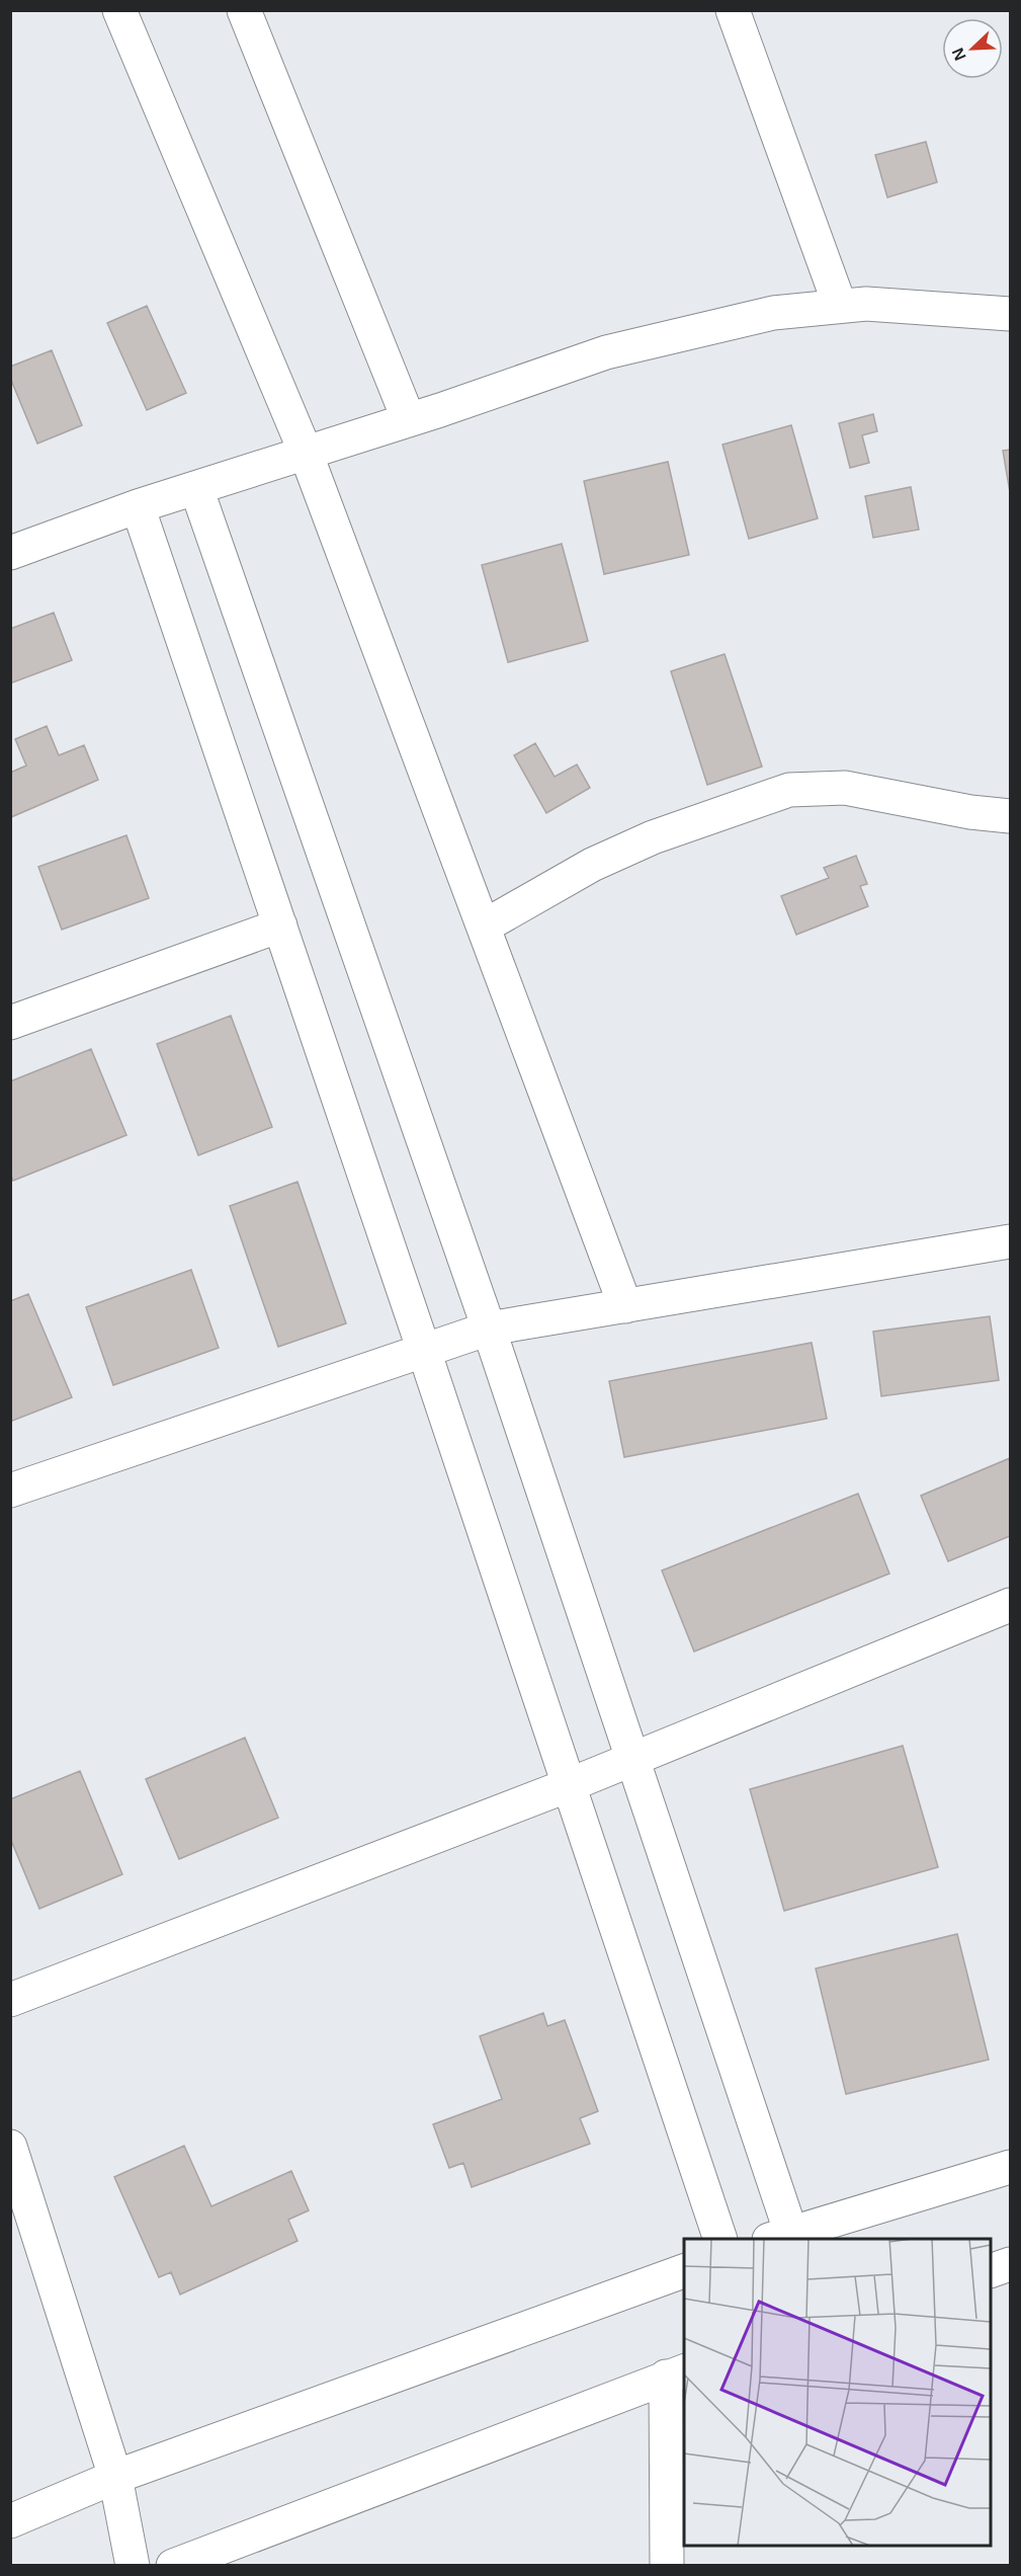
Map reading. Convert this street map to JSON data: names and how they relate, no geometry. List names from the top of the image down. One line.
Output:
{"north":"bottom left"}
